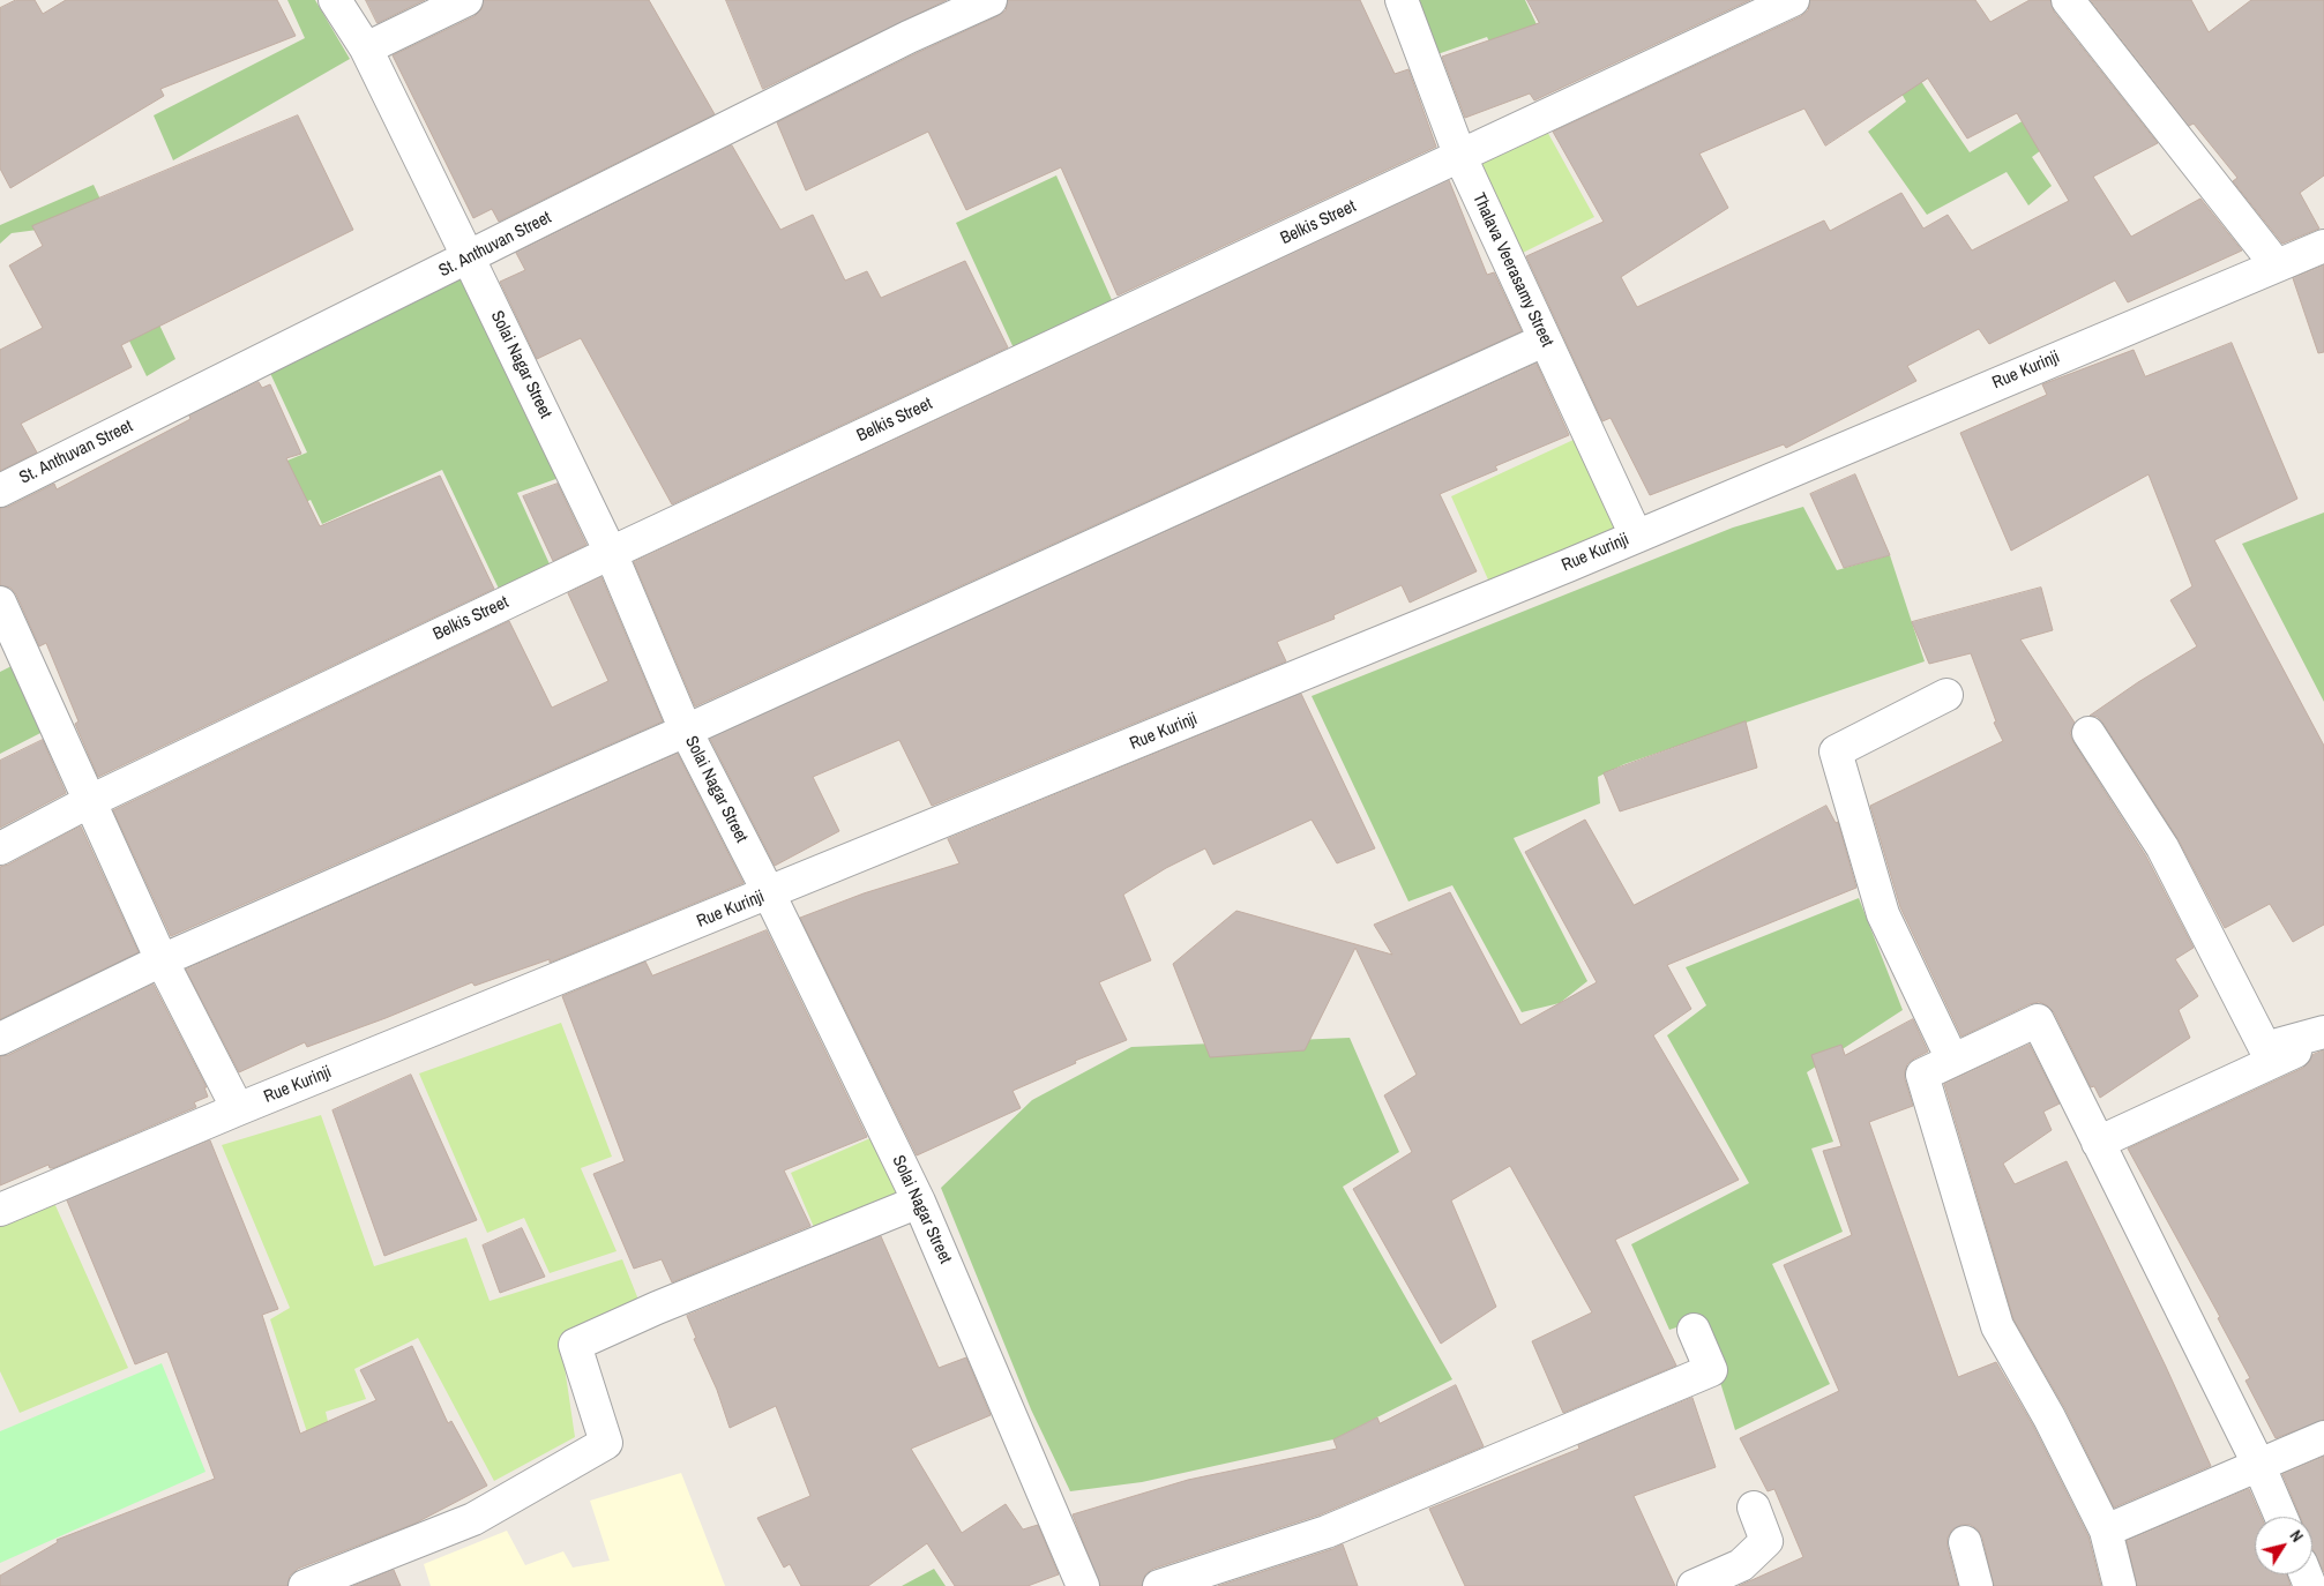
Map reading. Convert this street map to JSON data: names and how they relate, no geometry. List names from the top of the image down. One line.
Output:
{"streets":{"street":["Belkis Street","St. Anthuvan Street","Thalava Veerasamy Street","Solai Nagar Street","Rue Kurinji"]},"crossings":[["Belkis Street","Thalava Veerasamy Street"],["Belkis Street","Solai Nagar Street"],["St. Anthuvan Street","Solai Nagar Street"],["Thalava Veerasamy Street","Rue Kurinji"],["Solai Nagar Street","Rue Kurinji"]],"north":"top right"}
